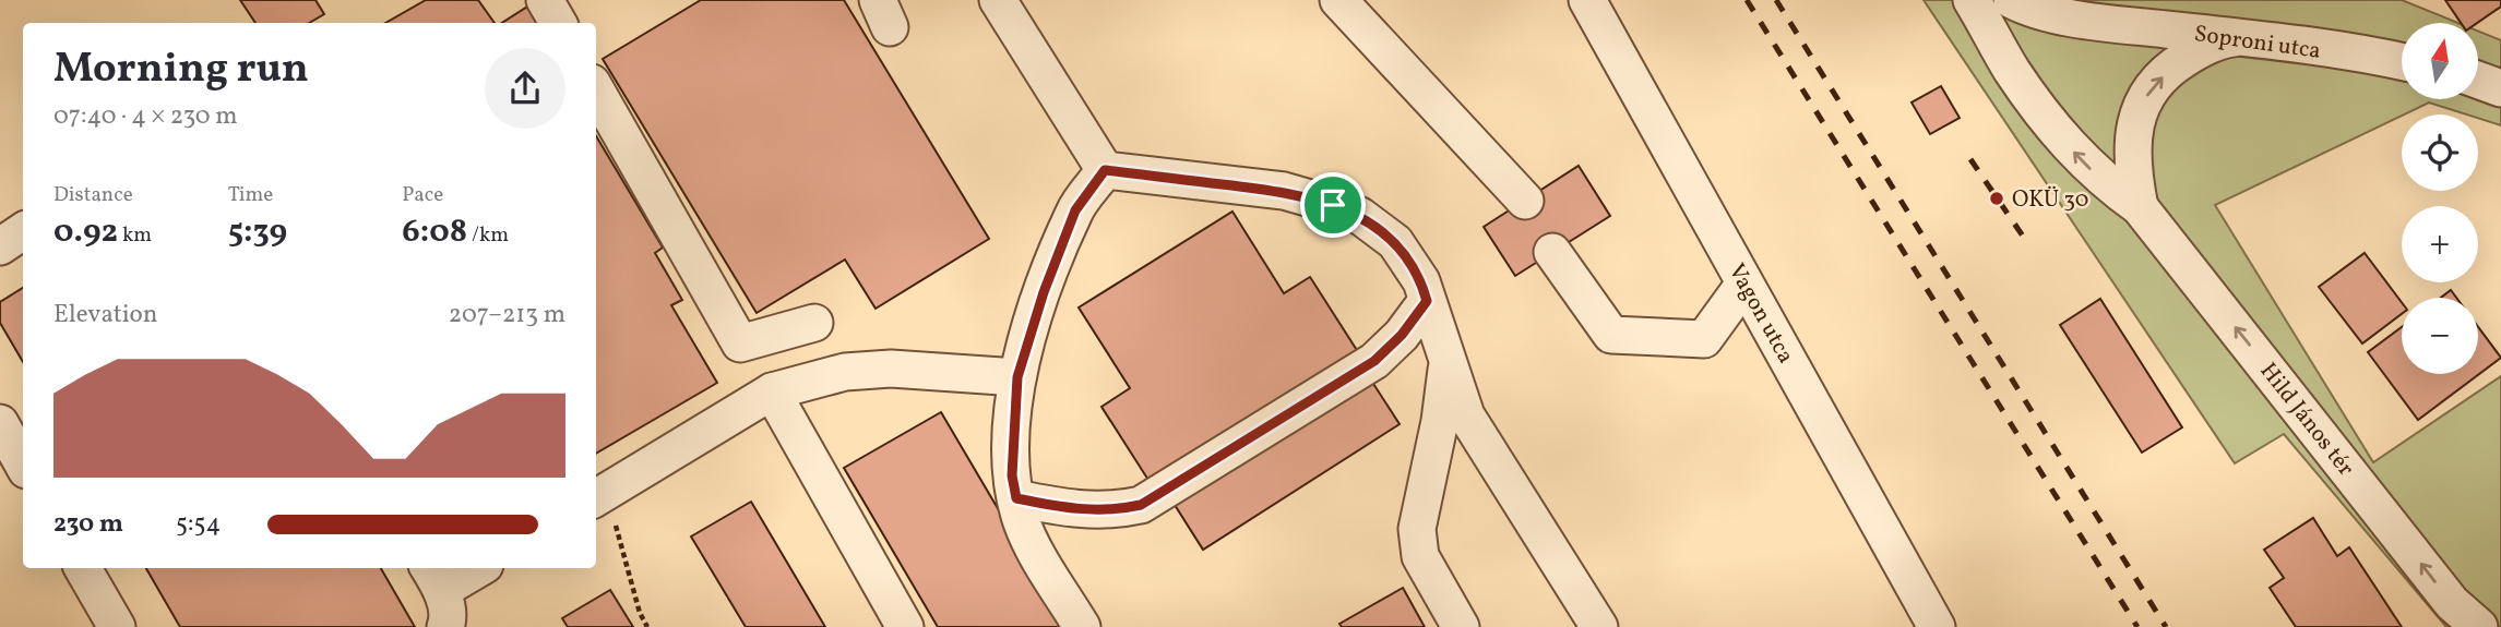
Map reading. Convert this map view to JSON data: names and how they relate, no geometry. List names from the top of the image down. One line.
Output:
{"streets":{"street":["Soproni utca","Vagon utca","Hild János tér"]},"crossings":[["Soproni utca","Hild János tér"]],"one_way":["Hild János tér"],"places":["OKÜ 30"],"north":"top","page":{"map_buttons":["+","−"],"heading":["Morning run","07:40 · 4 × 230 m"],"stats":[["Distance","0.92 km"],["Time","5:39"],["Pace","6:08 /km"]],"chart":["Elevation","207–213 m"],"list":[{"name":"230 m","note":"5:54"}]}}
